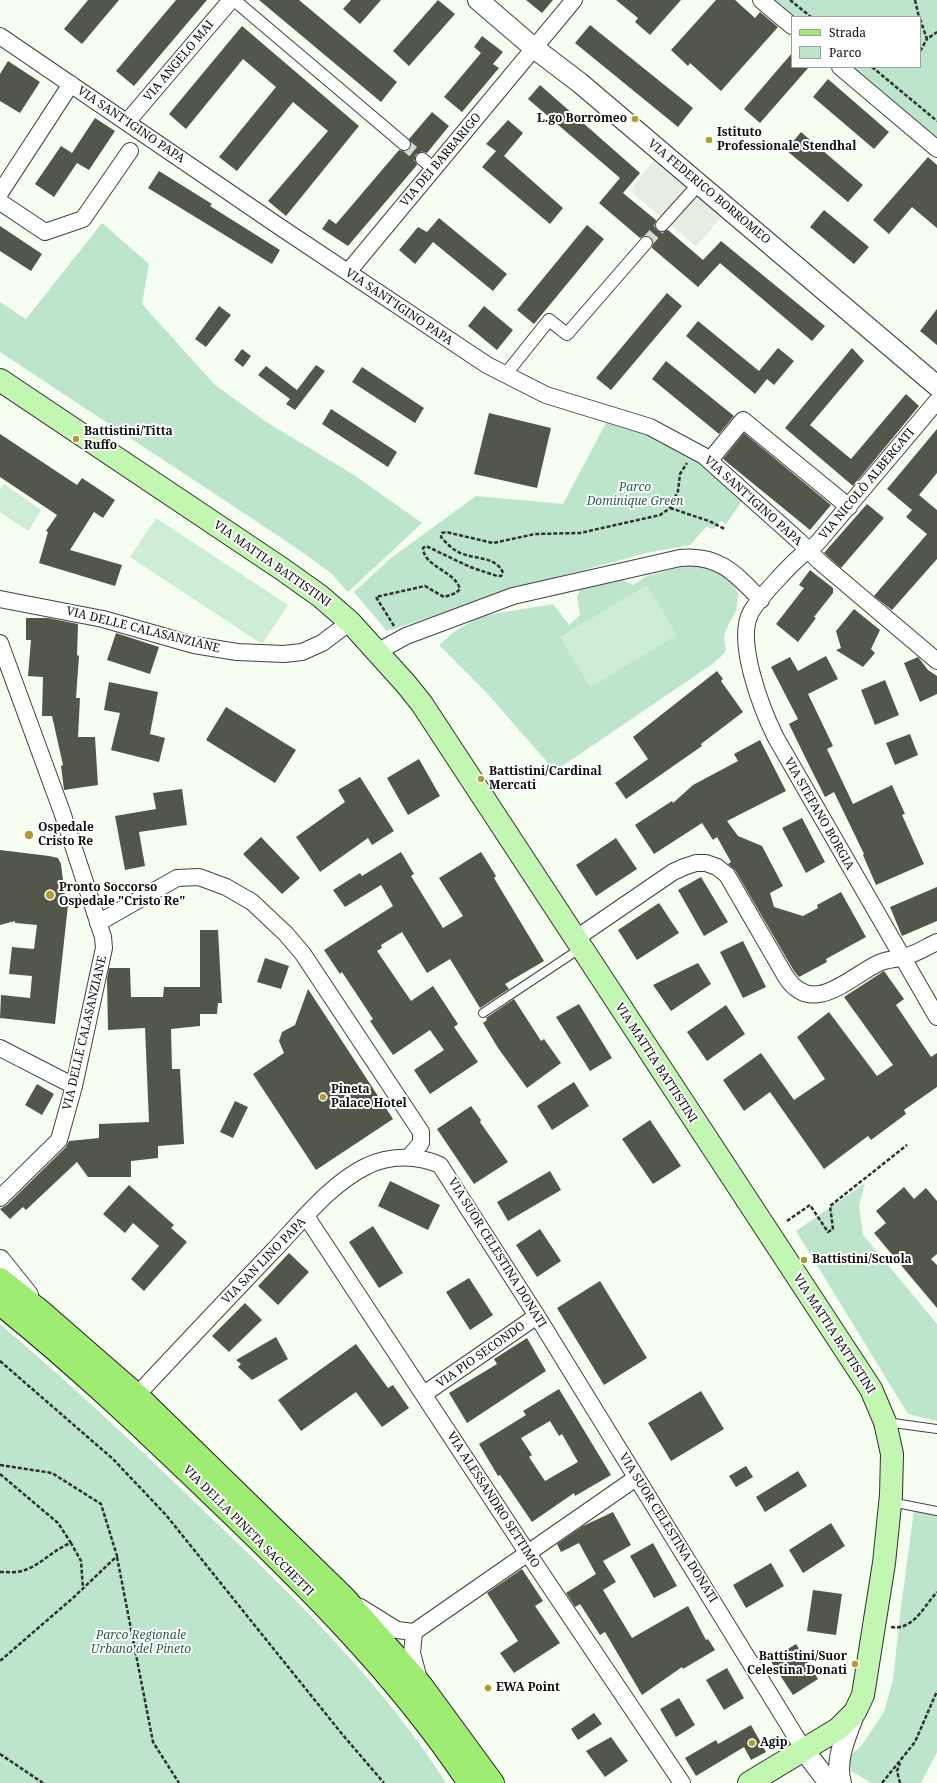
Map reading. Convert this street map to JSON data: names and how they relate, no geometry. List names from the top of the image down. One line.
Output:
{"streets":{"main road":["VIA MATTIA BATTISTINI","VIA DELLA PINETA SACCHETTI"],"street":["VIA ANGELO MAI","VIA SANT'IGINO PAPA","VIA DEI BARBARIGO","VIA FEDERICO BORROMEO","VIA NICOLÒ ALBERGATI","VIA DELLE CALASANZIANE","VIA STEFANO BORGIA","VIA SUOR CELESTINA DONATI","VIA SAN LINO PAPA","VIA PIO SECONDO","VIA ALESSANDRO SETTIMO"]},"crossings":[["VIA ANGELO MAI","VIA SANT'IGINO PAPA"],["VIA SANT'IGINO PAPA","VIA DEI BARBARIGO"],["VIA SANT'IGINO PAPA","VIA NICOLÒ ALBERGATI"],["VIA DEI BARBARIGO","VIA FEDERICO BORROMEO"],["VIA NICOLÒ ALBERGATI","VIA STEFANO BORGIA"],["VIA MATTIA BATTISTINI","VIA DELLE CALASANZIANE"],["VIA MATTIA BATTISTINI","VIA SUOR CELESTINA DONATI"],["VIA SUOR CELESTINA DONATI","VIA SAN LINO PAPA"],["VIA SUOR CELESTINA DONATI","VIA PIO SECONDO"],["VIA SAN LINO PAPA","VIA ALESSANDRO SETTIMO"],["VIA SAN LINO PAPA","VIA DELLA PINETA SACCHETTI"],["VIA PIO SECONDO","VIA ALESSANDRO SETTIMO"]],"parks":["Parco Dominique Green","Parco Regionale Urbano del Pineto"],"places":["L.go Borromeo","Istituto Professionale Stendhal","Battistini/Titta Ruffo","Battistini/Cardinal Mercati","Ospedale Cristo Re","Pronto Soccorso Ospedale \"Cristo Re\"","Pineta Palace Hotel","Battistini/Scuola","Battistini/Suor Celestina Donati","EWA Point","Agip"],"legend":["Strada","Parco"]}
